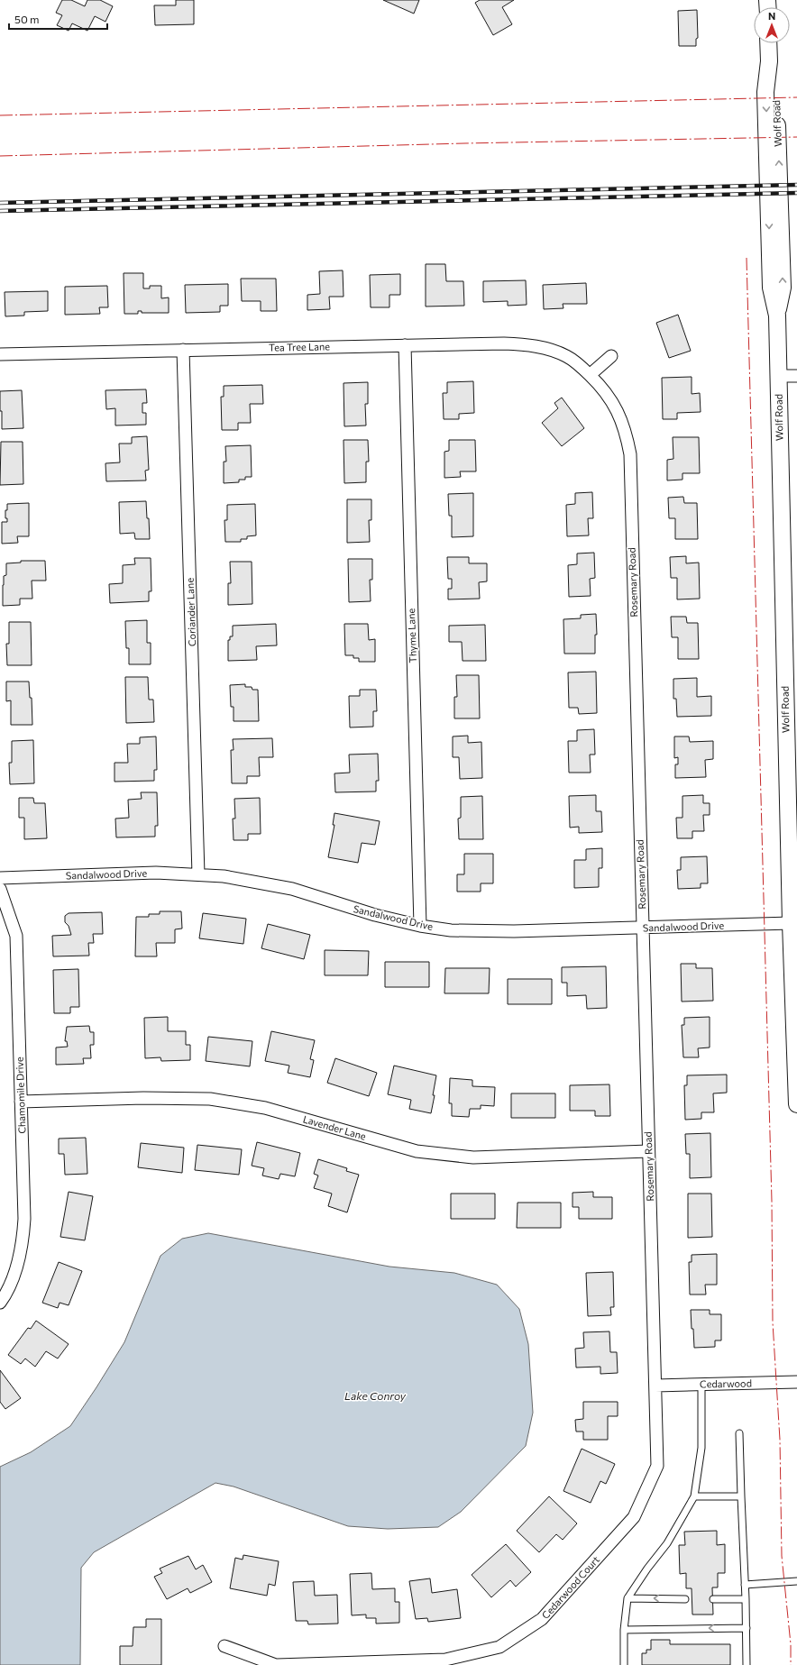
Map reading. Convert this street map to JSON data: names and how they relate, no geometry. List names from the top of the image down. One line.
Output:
{"streets":{"main road":["Wolf Road"],"street":["Tea Tree Lane","Rosemary Road","Coriander Lane","Thyme Lane","Sandalwood Drive","Chamomile Drive","Lavender Lane","Cedarwood","Cedarwood Court"]},"crossings":[["Wolf Road","Sandalwood Drive"],["Tea Tree Lane","Rosemary Road"],["Tea Tree Lane","Coriander Lane"],["Tea Tree Lane","Thyme Lane"],["Rosemary Road","Sandalwood Drive"],["Rosemary Road","Lavender Lane"],["Rosemary Road","Cedarwood"],["Rosemary Road","Cedarwood Court"],["Coriander Lane","Sandalwood Drive"],["Thyme Lane","Sandalwood Drive"],["Chamomile Drive","Lavender Lane"],["Cedarwood","Cedarwood Court"]],"water":["Lake Conroy"],"scale_bar":"50 m","north":"top"}
